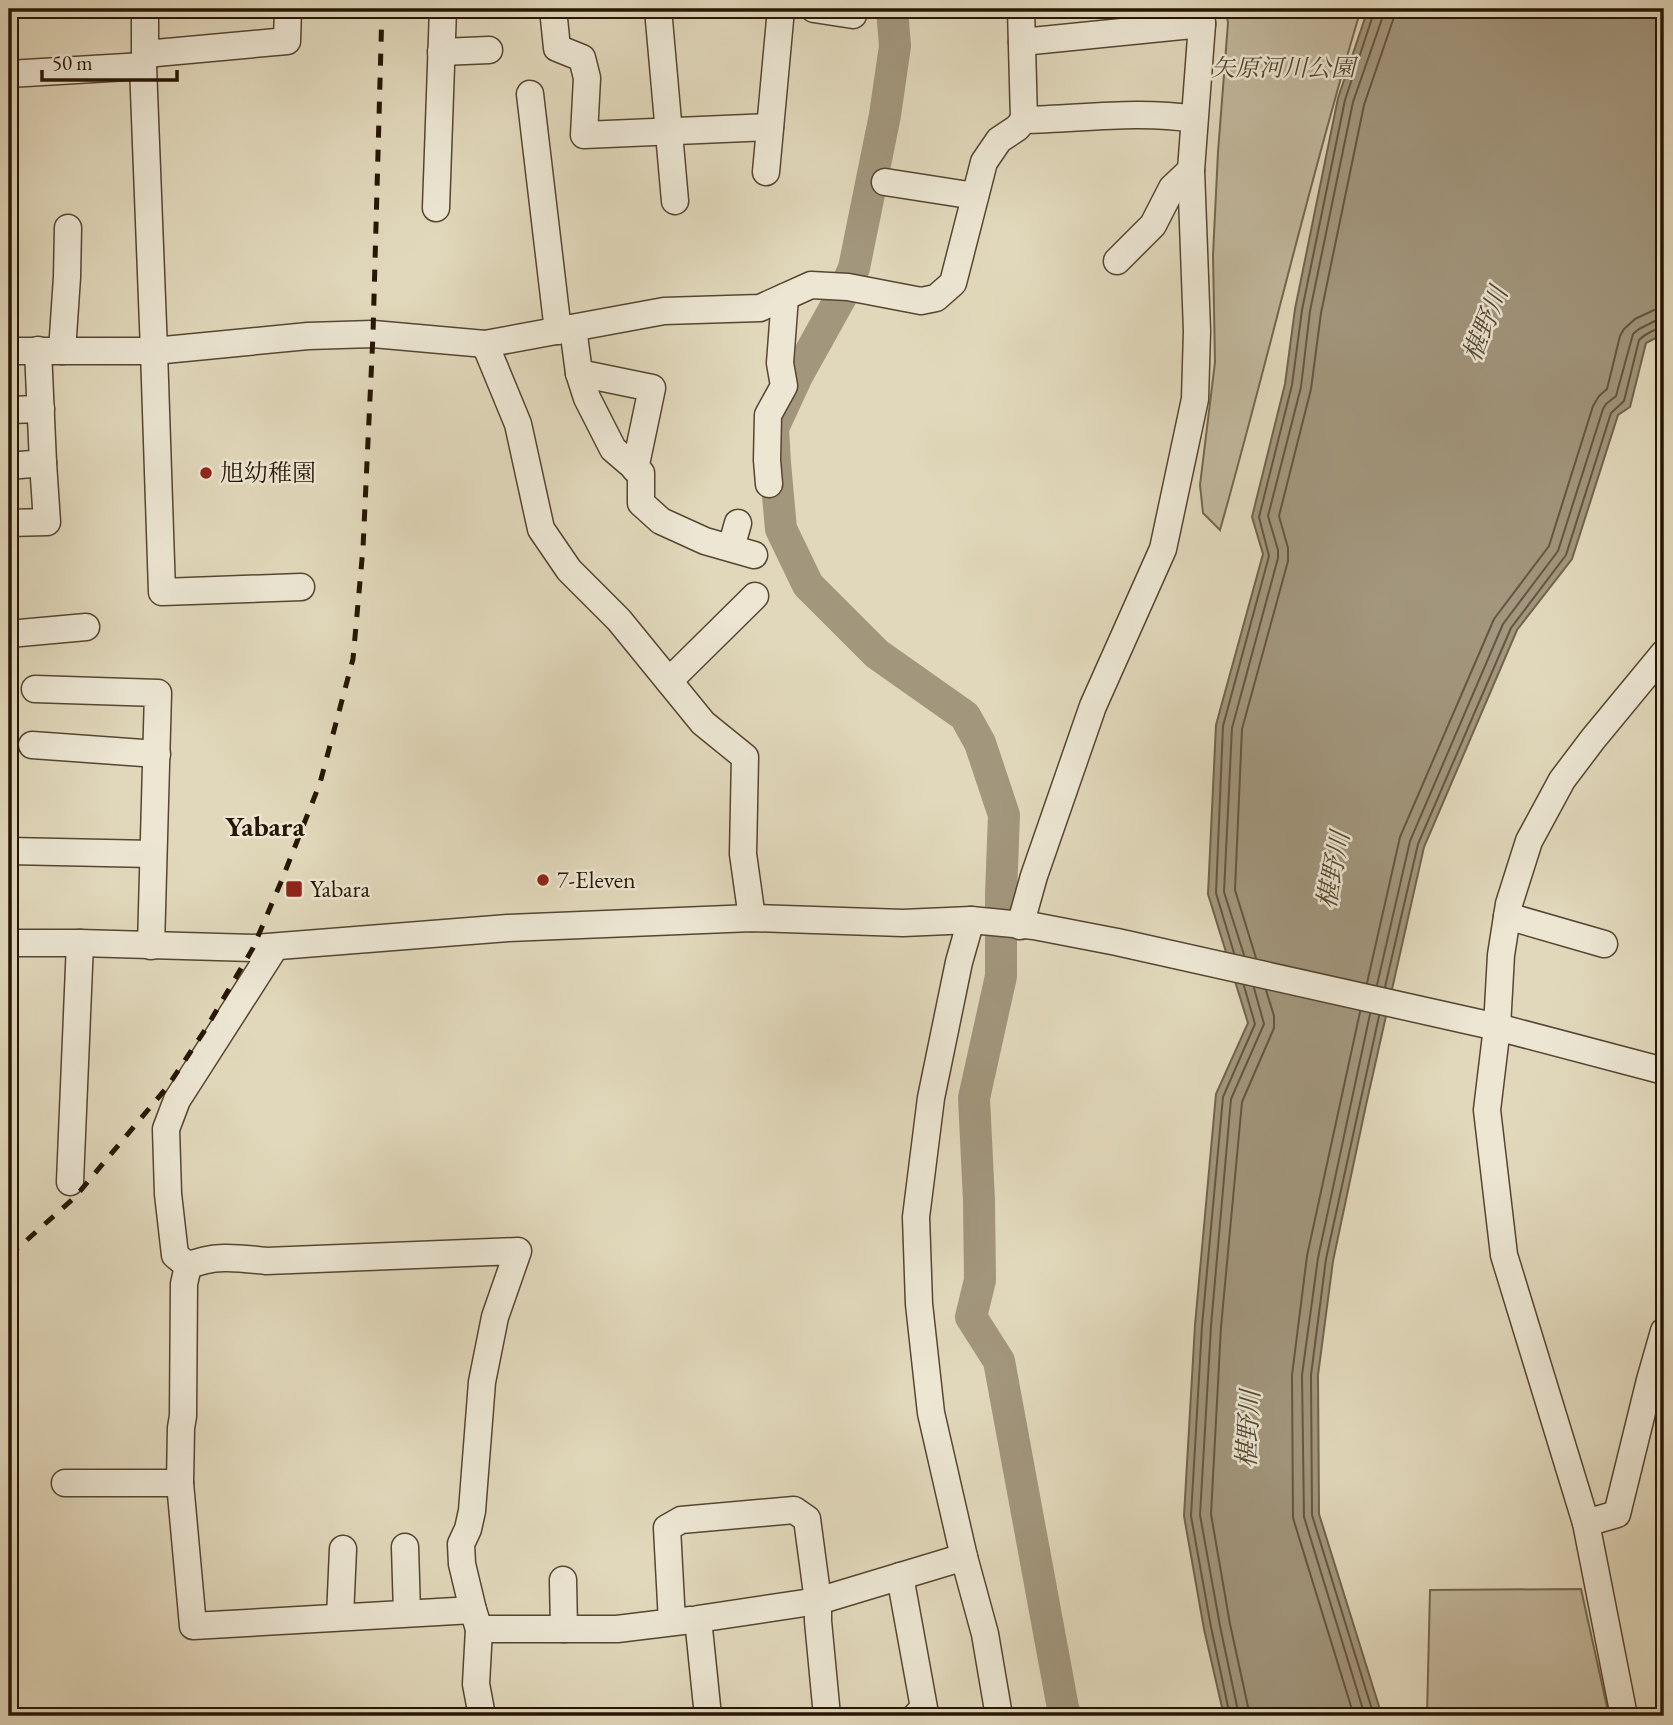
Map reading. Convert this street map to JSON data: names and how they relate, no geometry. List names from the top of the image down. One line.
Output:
{"districts":["Yabara"],"water":["椹野川"],"parks":["矢原河川公園"],"places":{"other":["旭幼稚園","7-Eleven"],"transit":["Yabara"]},"scale_bar":"50 m"}
